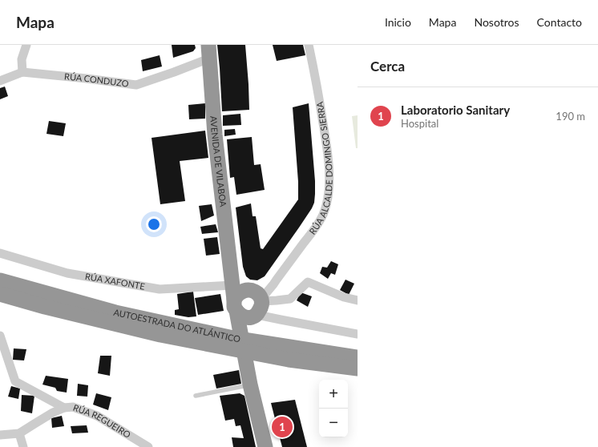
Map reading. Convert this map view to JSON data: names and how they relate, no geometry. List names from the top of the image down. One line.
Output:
{"streets":{"highway":["AVENIDA DE VILABOA","AUTOESTRADA DO ATLÁNTICO"],"street":["RÚA CONDUZO","RÚA ALCALDE DOMINGO SIERRA","RÚA XAFONTE","RÚA REGUEIRO"]},"crossings":[["RÚA CONDUZO","AVENIDA DE VILABOA"],["AVENIDA DE VILABOA","RÚA ALCALDE DOMINGO SIERRA"],["AVENIDA DE VILABOA","RÚA XAFONTE"],["RÚA ALCALDE DOMINGO SIERRA","RÚA XAFONTE"]],"page":{"header":"Mapa","nav":["Inicio","Mapa","Nosotros","Contacto"],"heading":"Cerca","list":[{"mark":"1","name":"Laboratorio Sanitary","note":"Hospital","value":"190 m"}],"map_buttons":["+","−"],"pins":"1"}}
